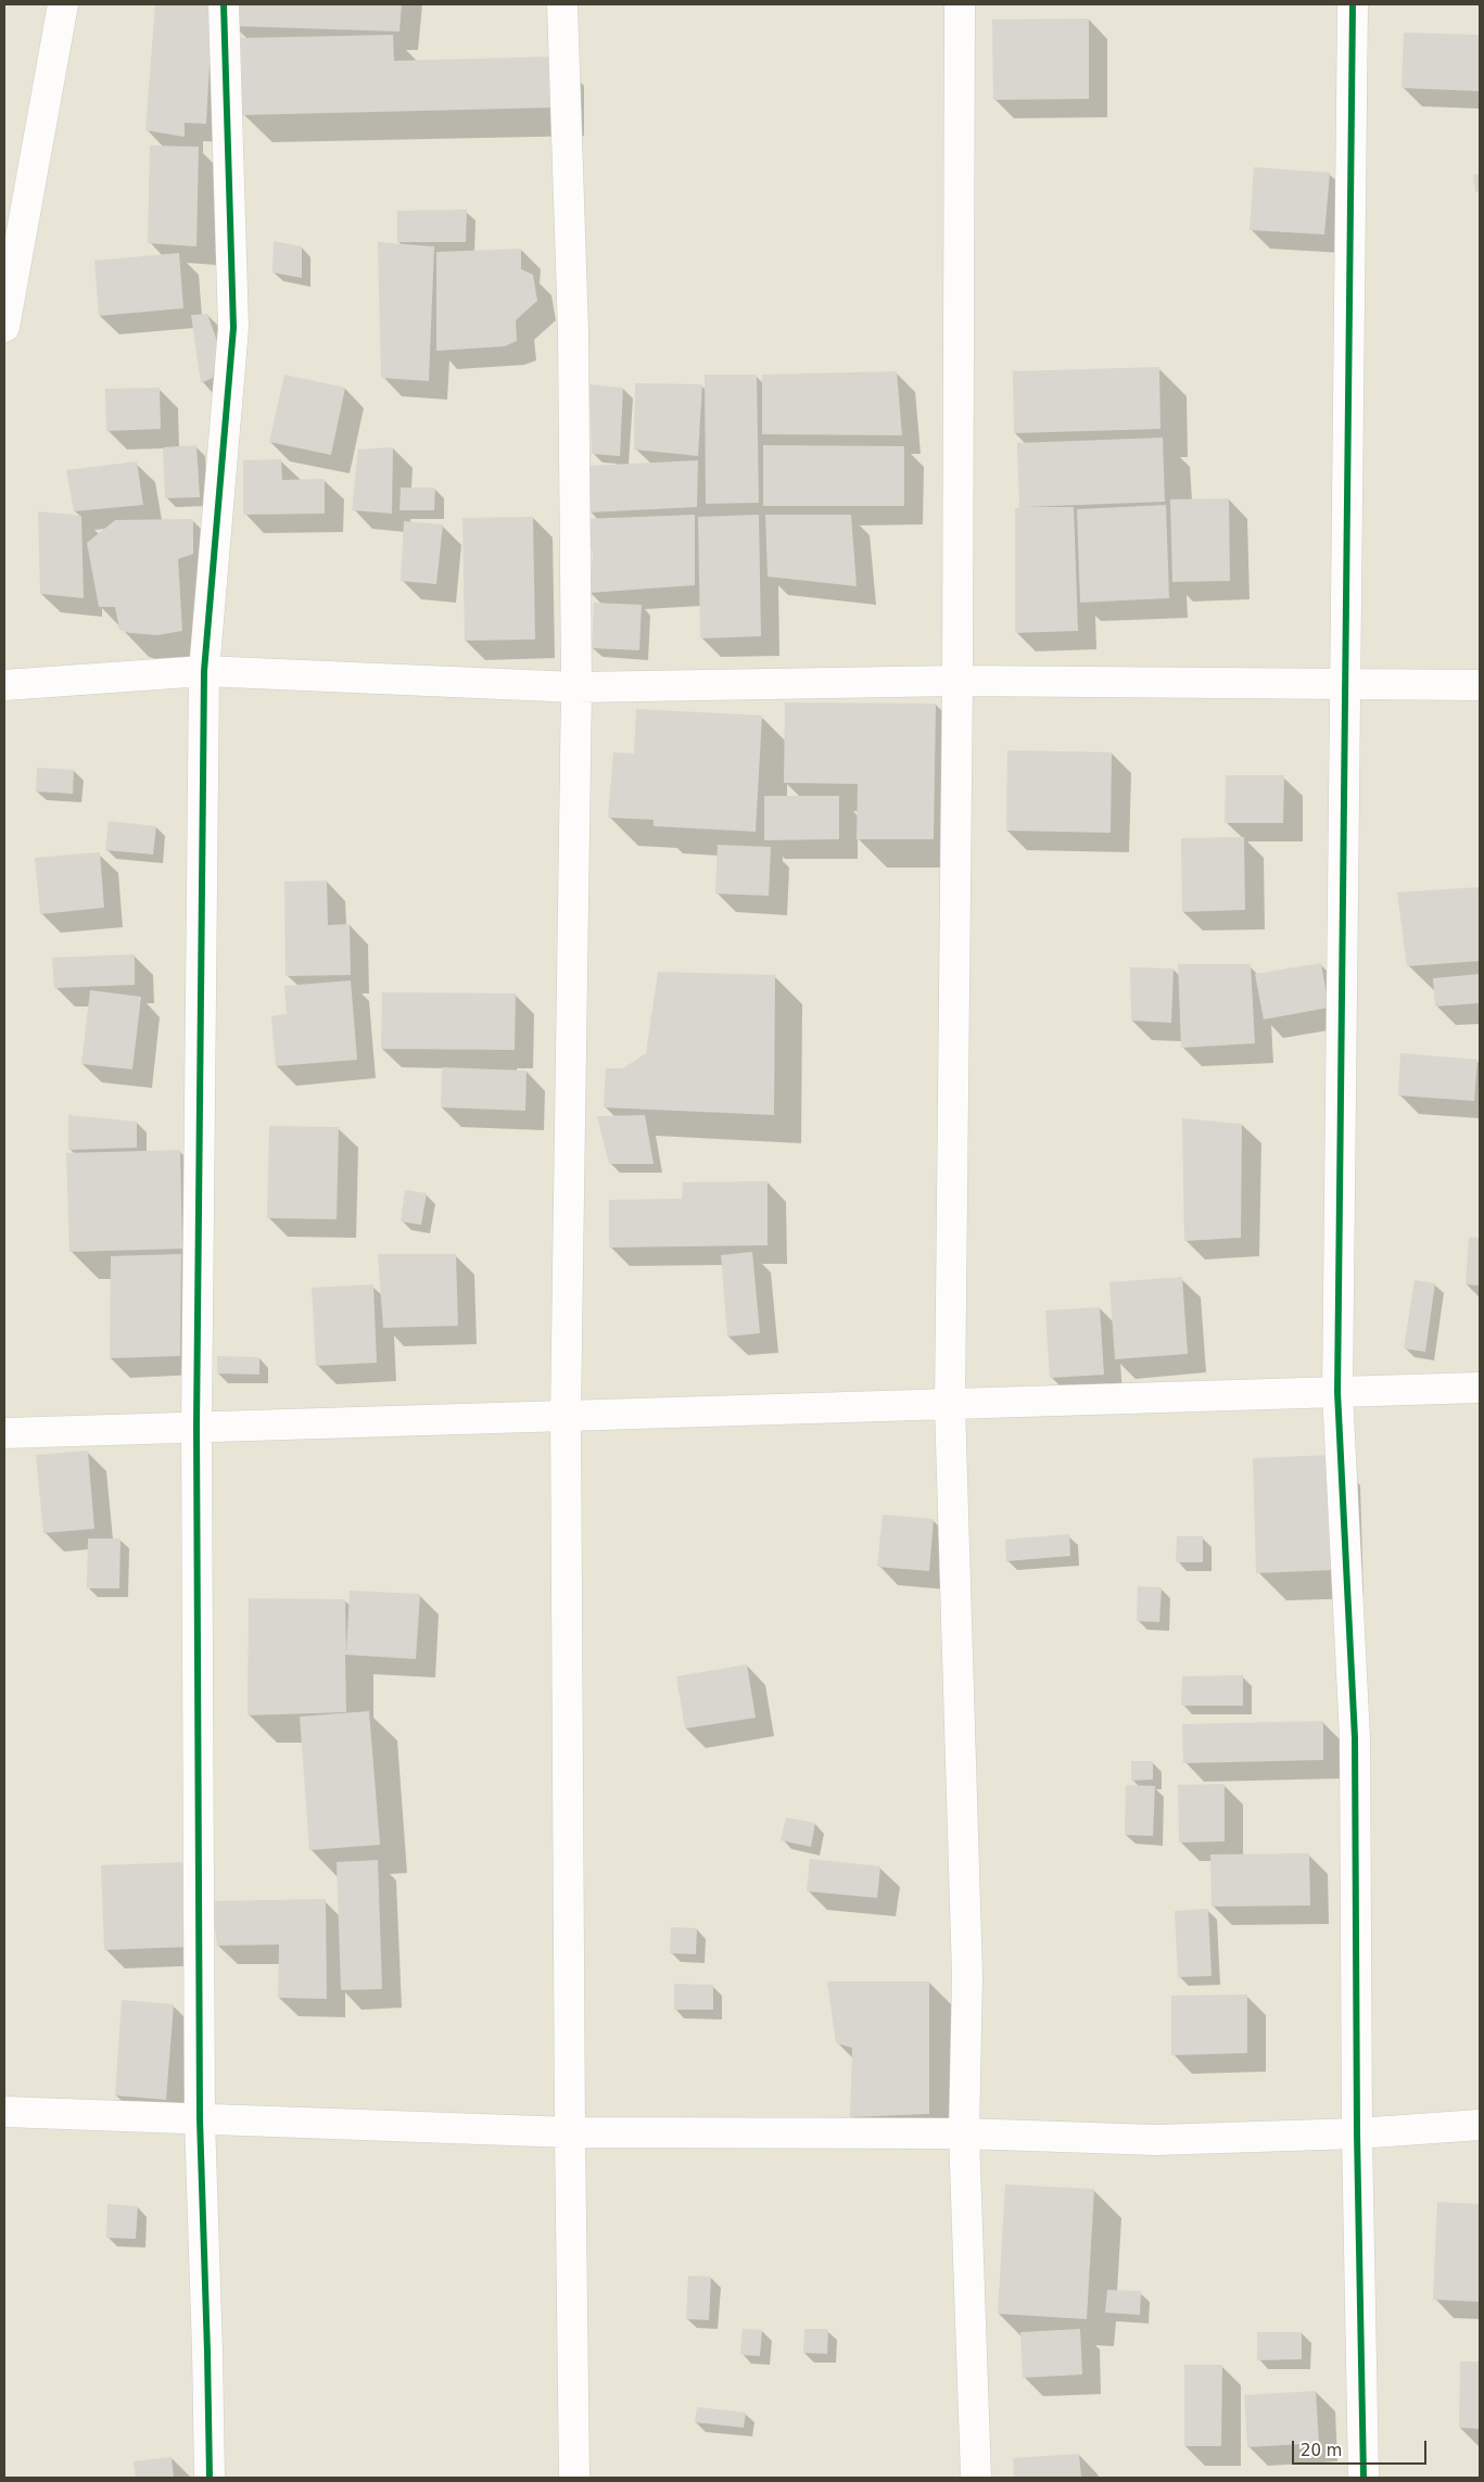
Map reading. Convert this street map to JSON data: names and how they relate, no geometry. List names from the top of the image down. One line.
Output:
{"scale_bar":"20 m"}
